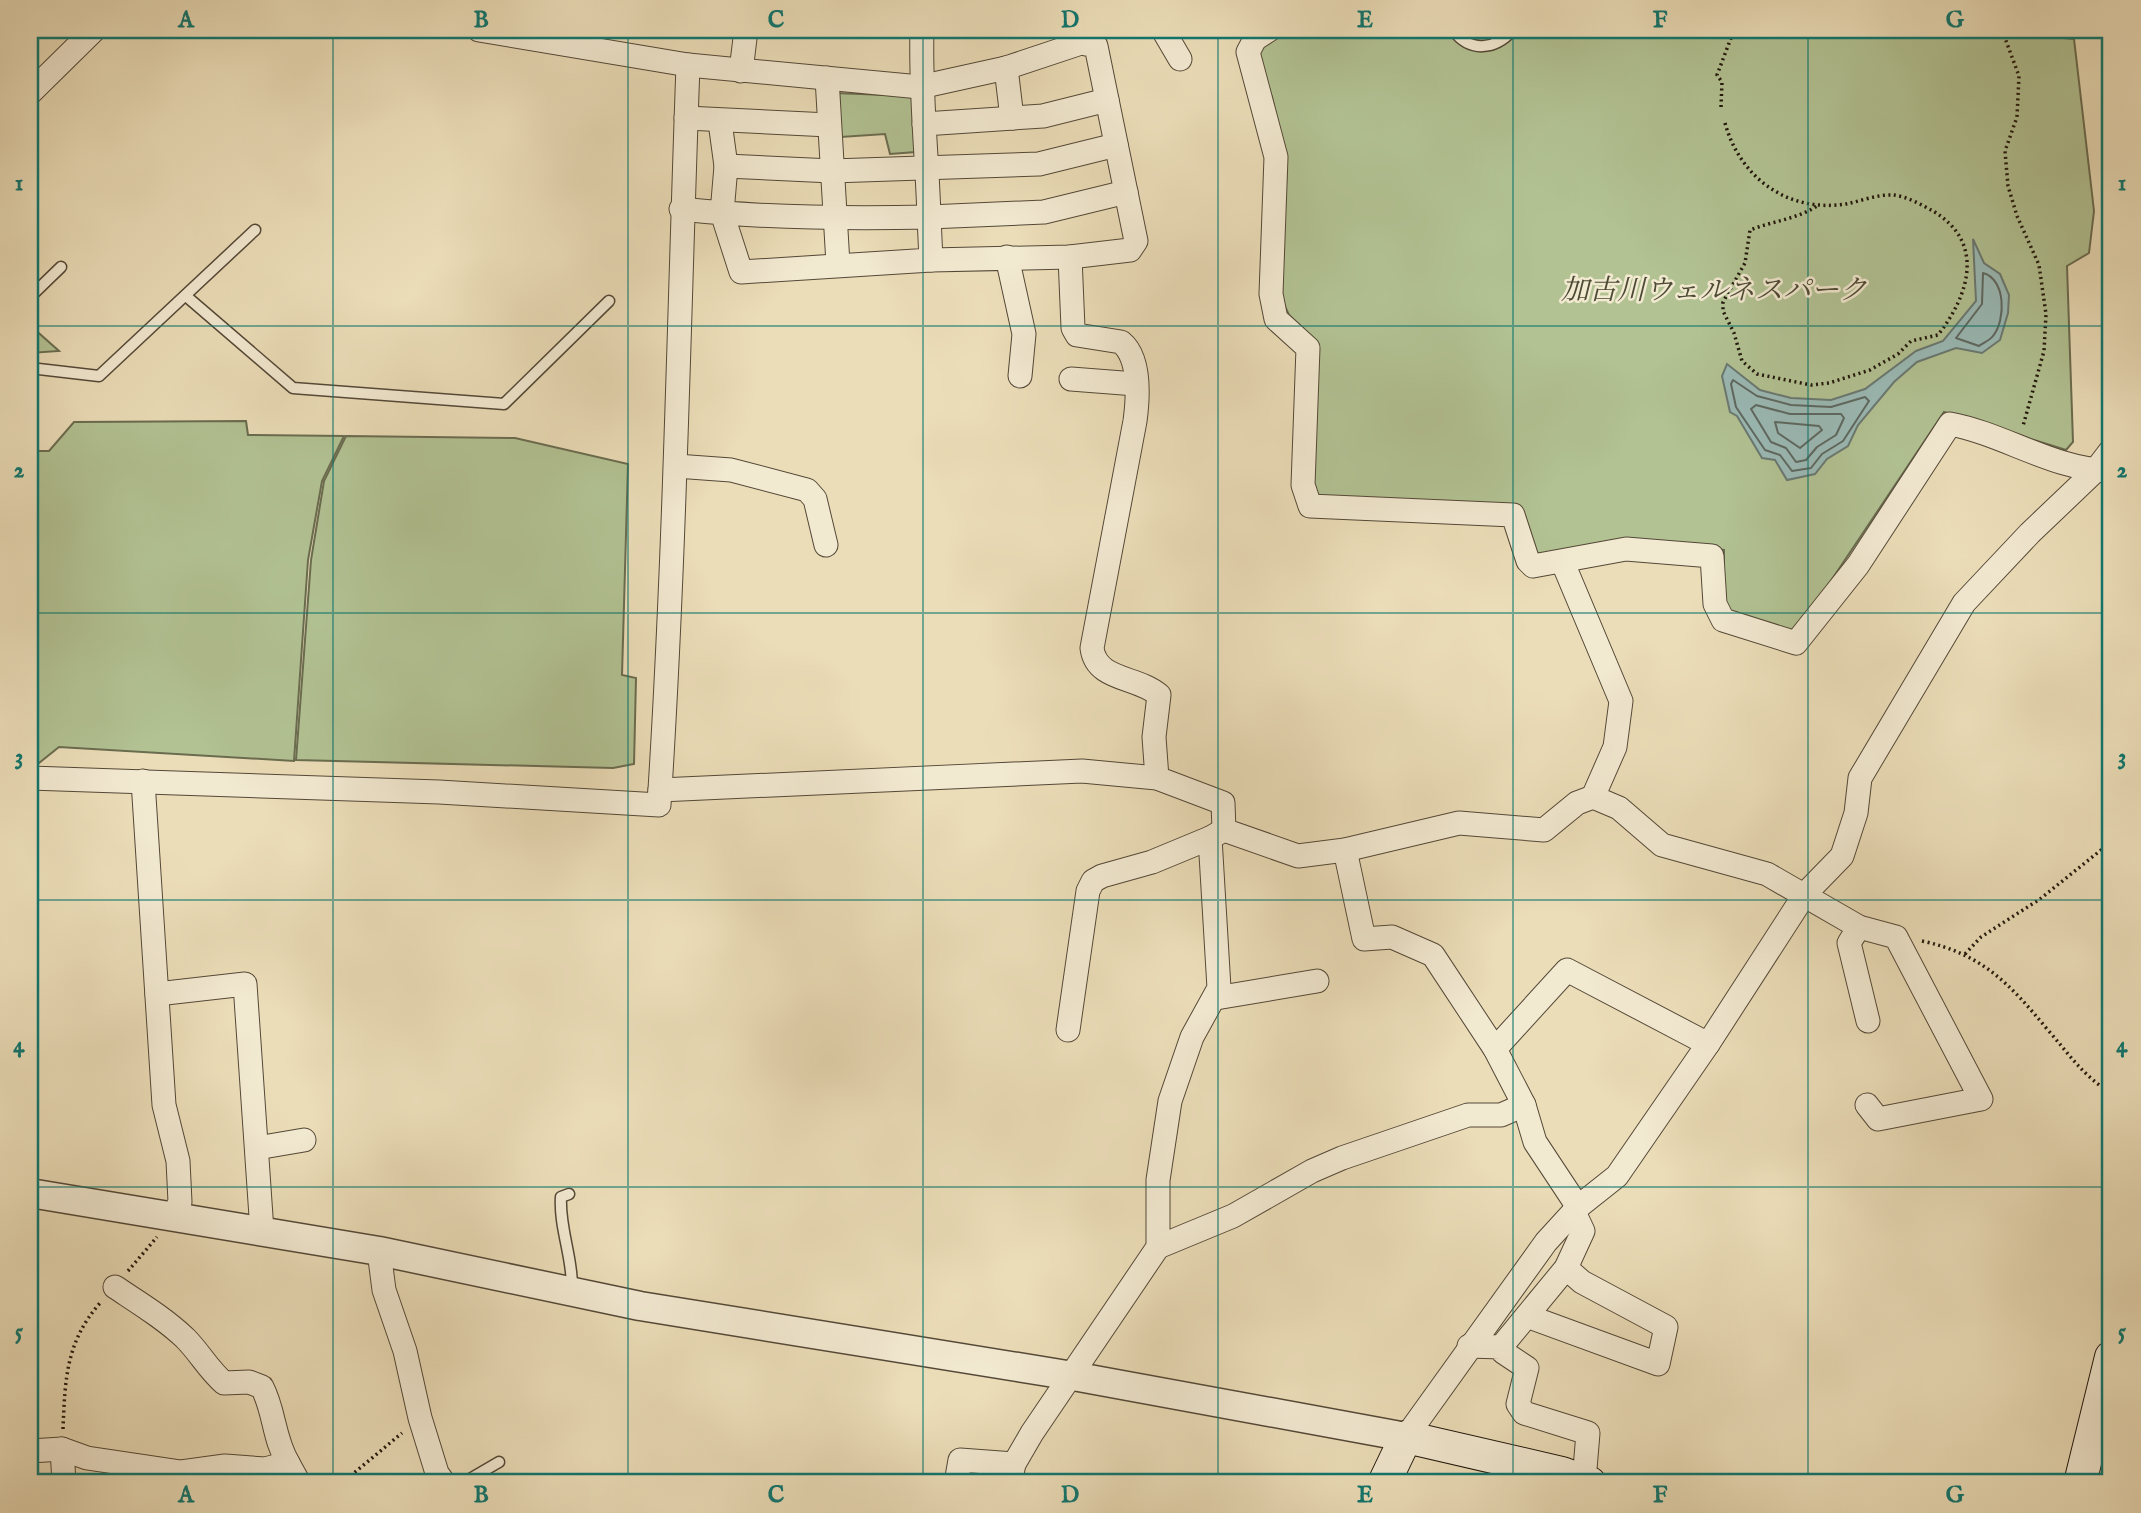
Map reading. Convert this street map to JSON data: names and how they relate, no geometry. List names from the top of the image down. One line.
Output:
{"parks":["加古川ウェルネスパーク"],"grid":{"columns":["A","B","C","D","E","F","G"],"rows":["1","2","3","4","5"]}}
